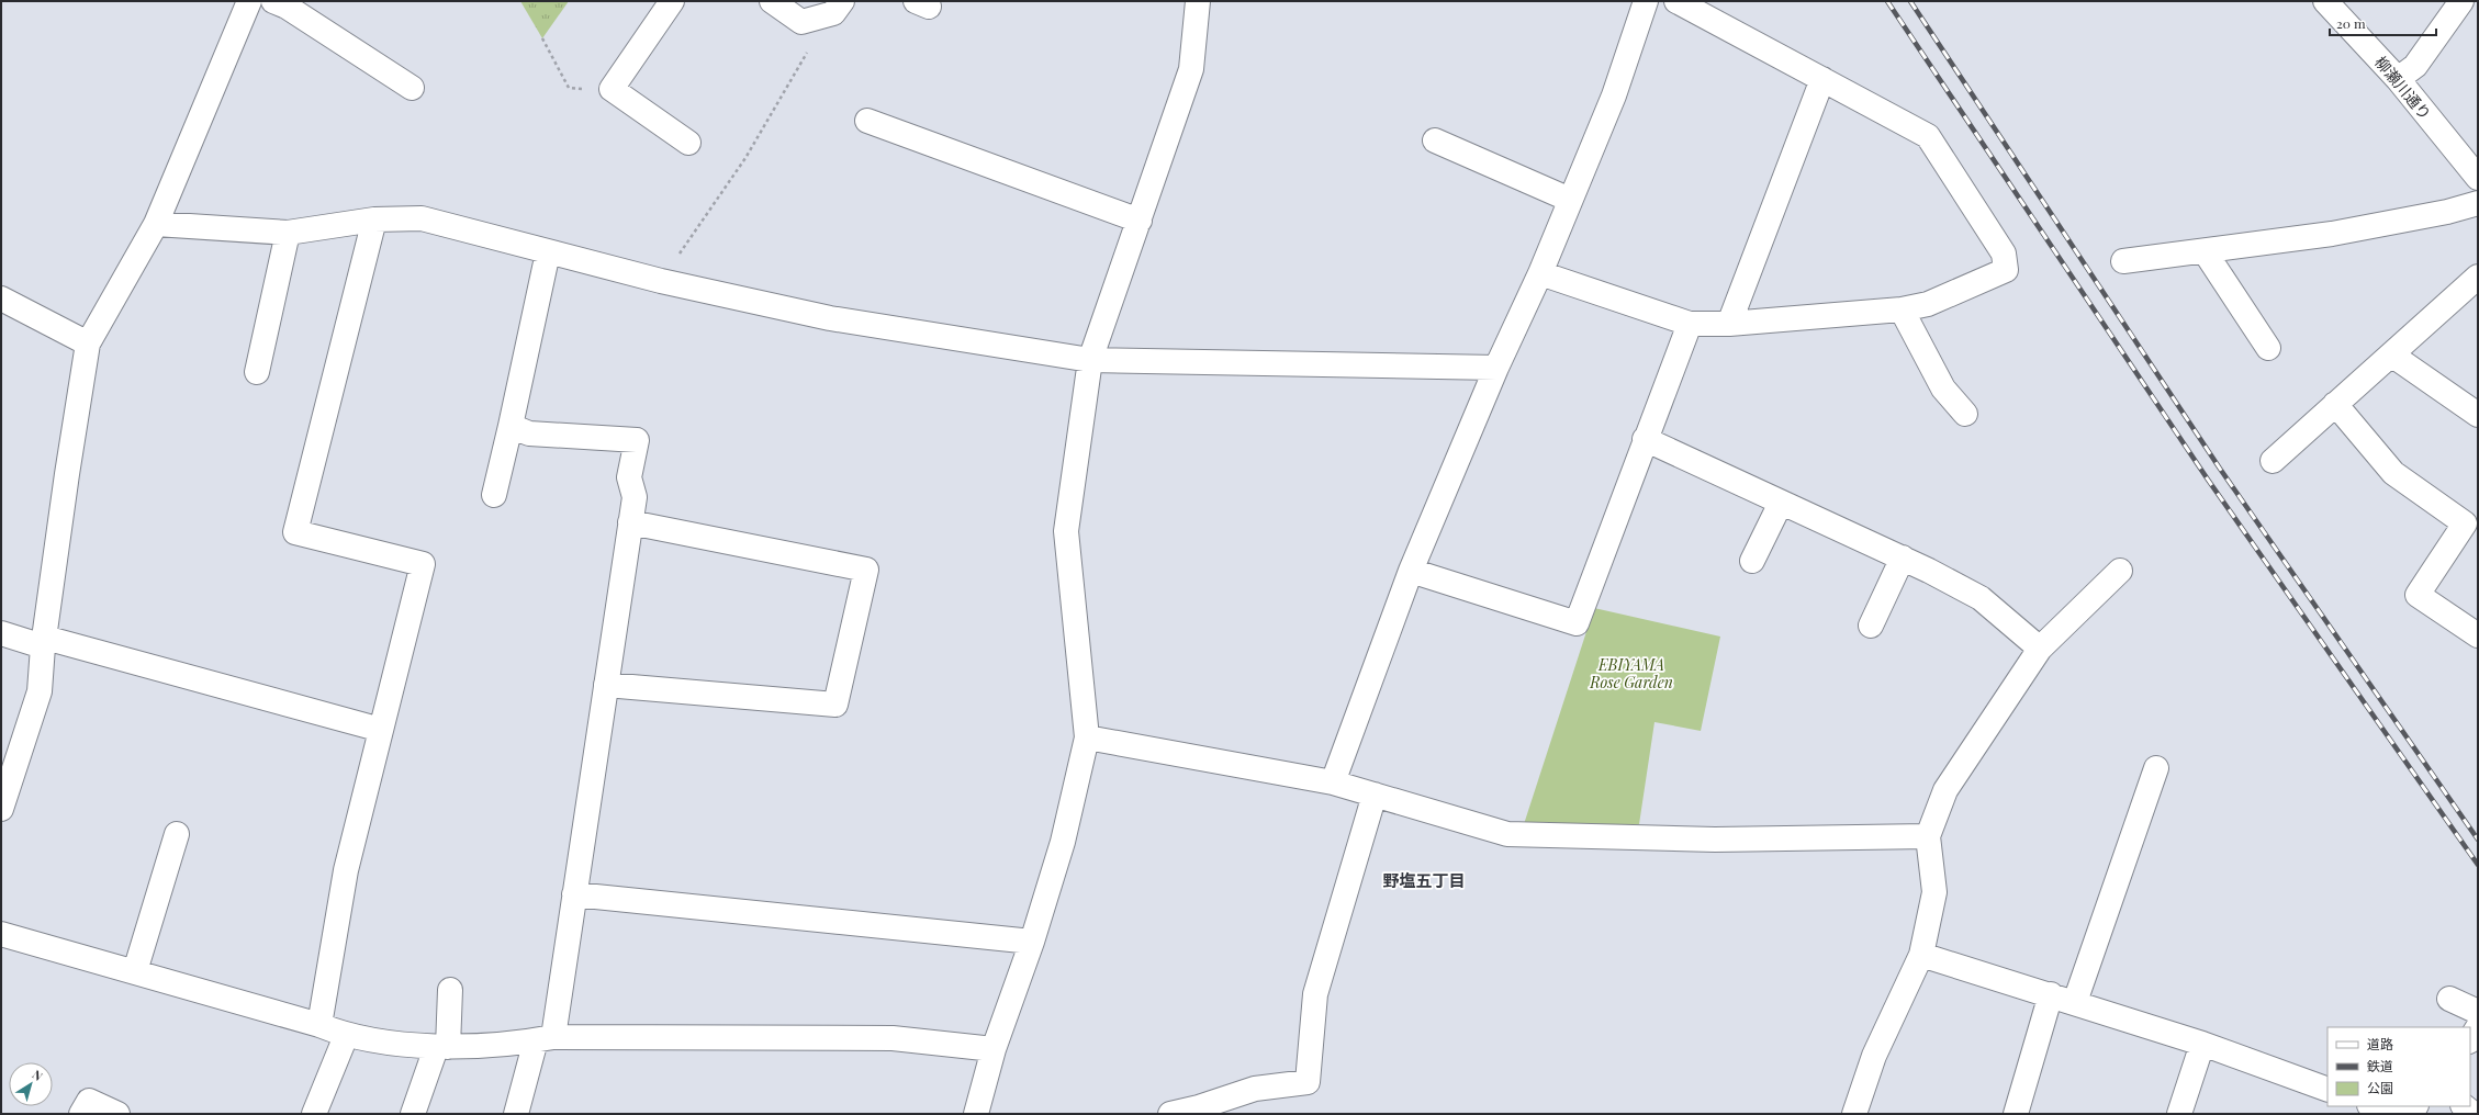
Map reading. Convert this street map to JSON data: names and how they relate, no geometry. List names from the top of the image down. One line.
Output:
{"streets":{"street":["柳瀬川通り"]},"districts":["野塩五丁目"],"parks":["EBIYAMA Rose Garden"],"legend":["道路","鉄道","公園"],"scale_bar":"20 m","north":"top right"}
